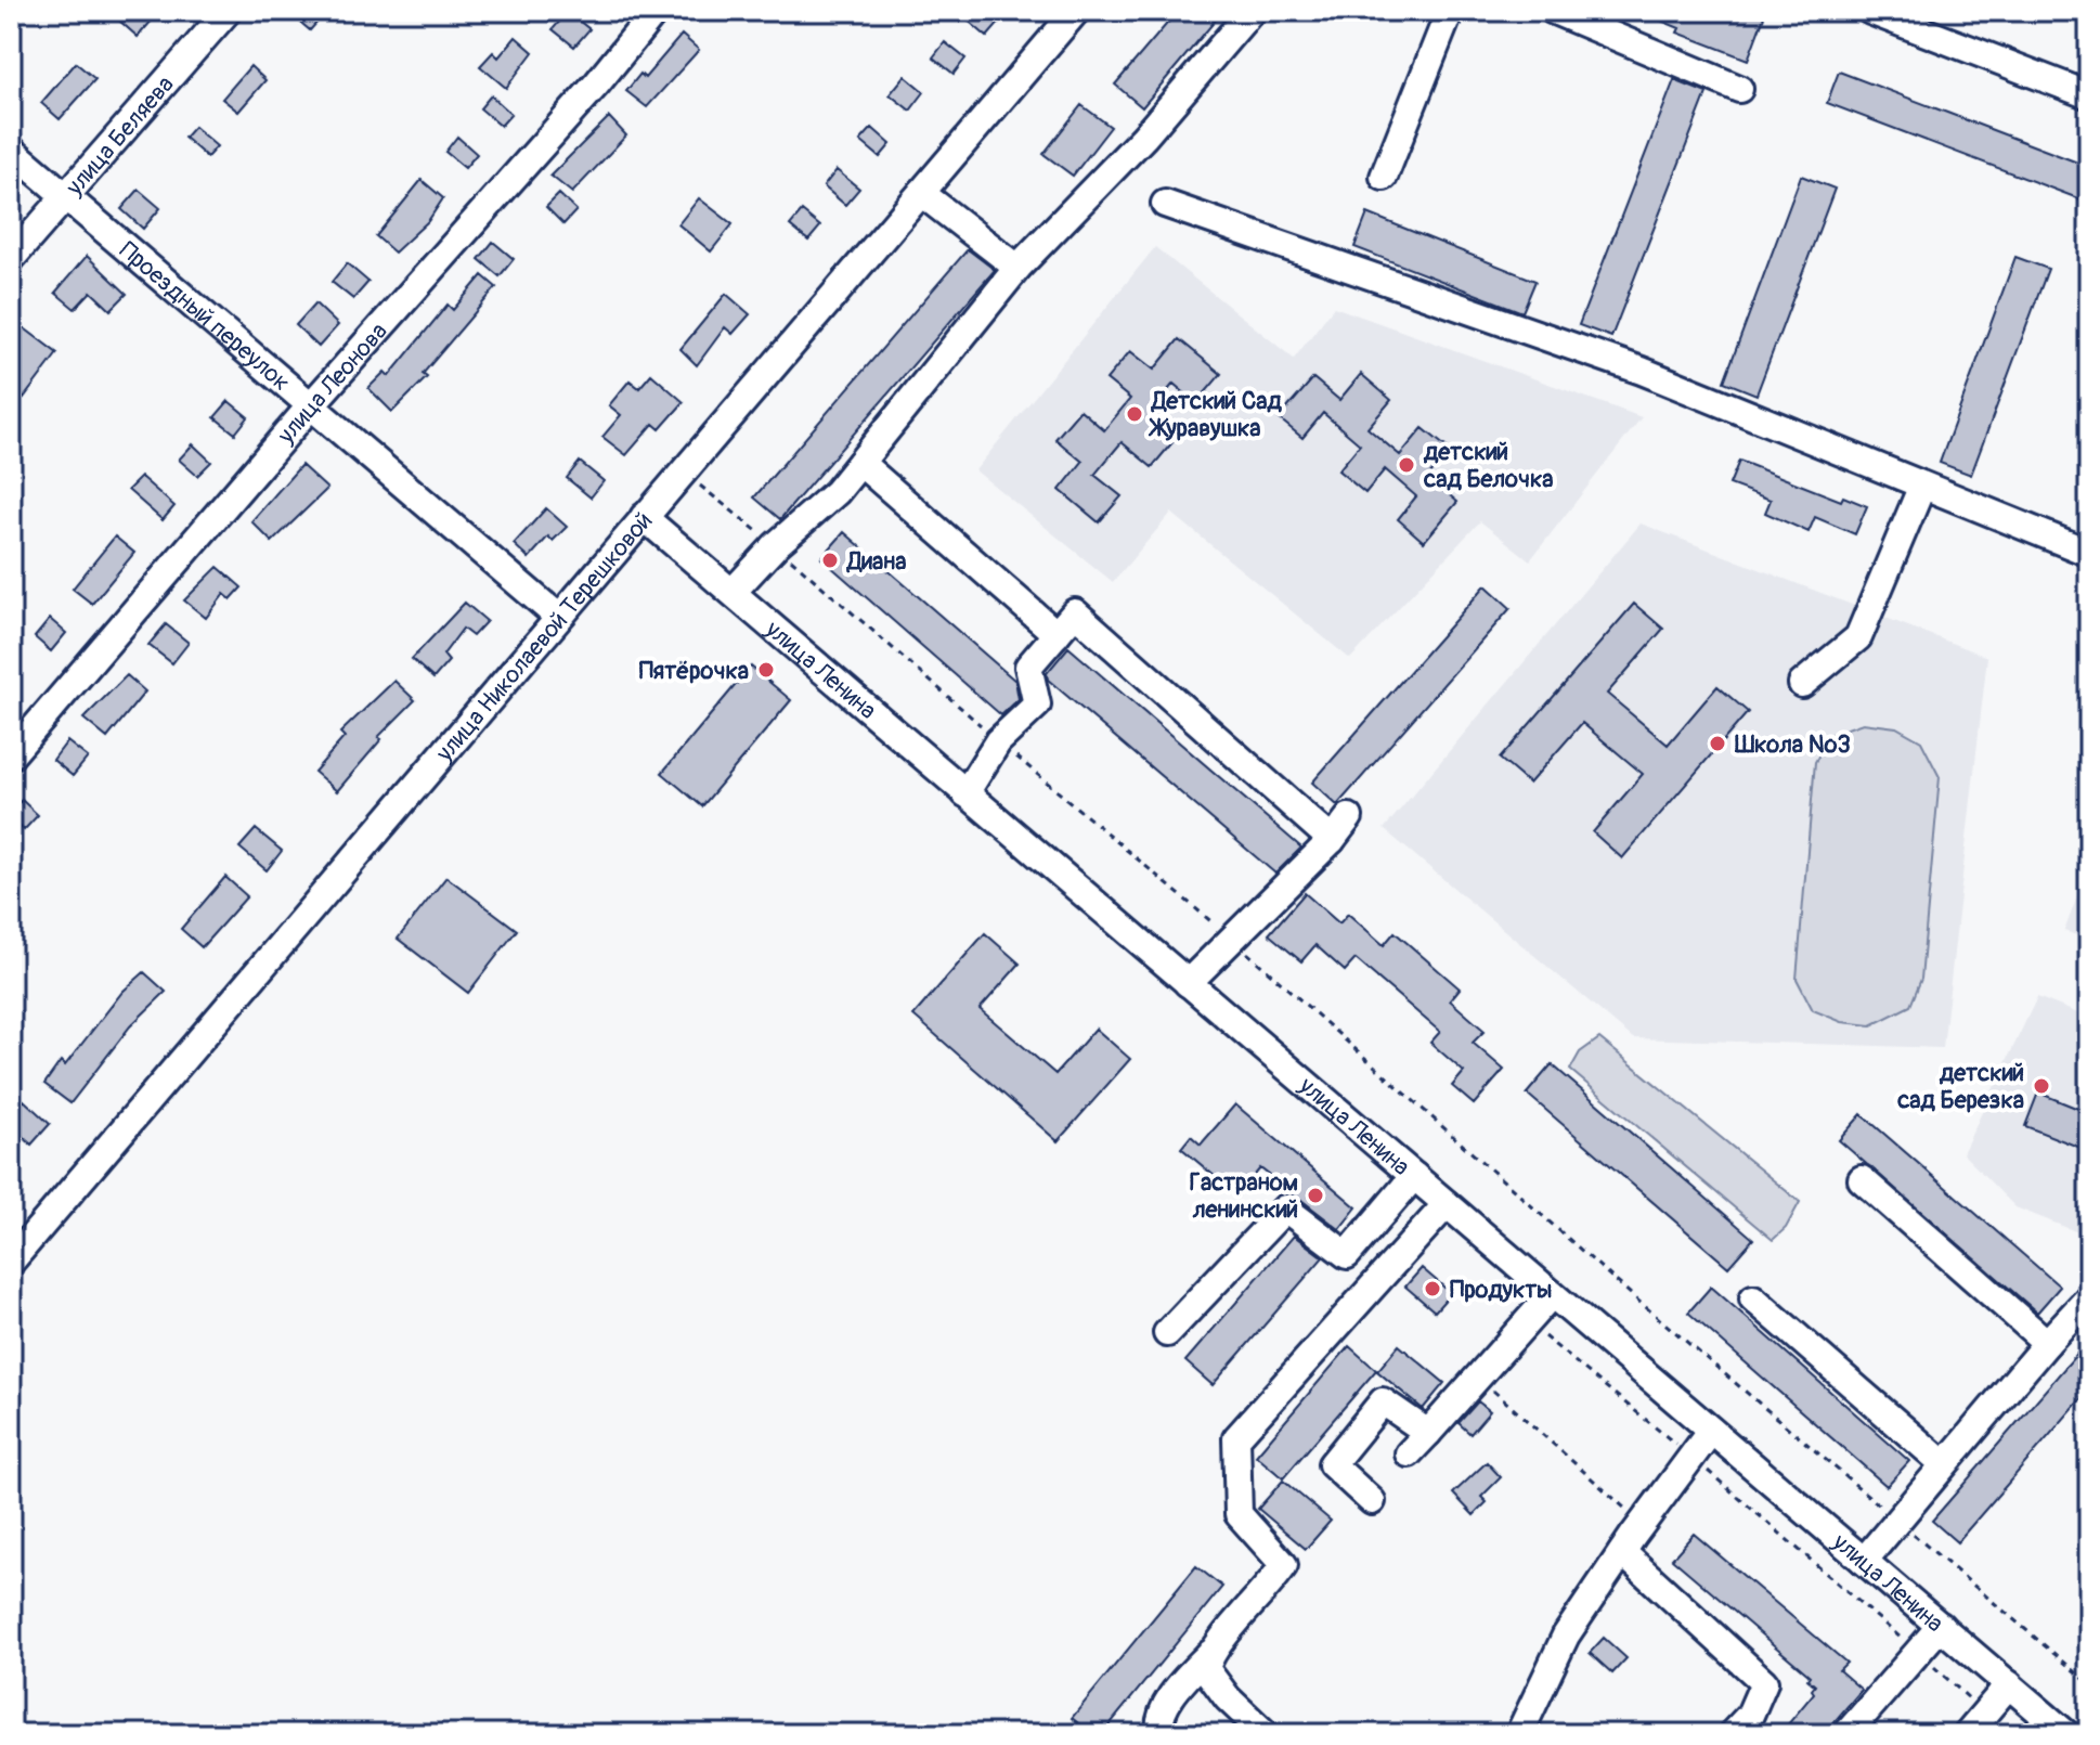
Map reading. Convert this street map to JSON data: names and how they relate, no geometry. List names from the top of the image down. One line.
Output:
{"streets":{"street":["улица Беляева","Проездный переулок","улица Леонова","улица Николаевой Терешковой","улица Ленина"]},"crossings":[["улица Беляева","Проездный переулок"],["Проездный переулок","улица Леонова"],["Проездный переулок","улица Николаевой Терешковой"],["улица Николаевой Терешковой","улица Ленина"]],"places":["Детский Сад Журавушка","детский сад Белочка","Диана","Пятёрочка","Школа №3","детский сад Березка","Гастраном ленинский","Продукты"]}
